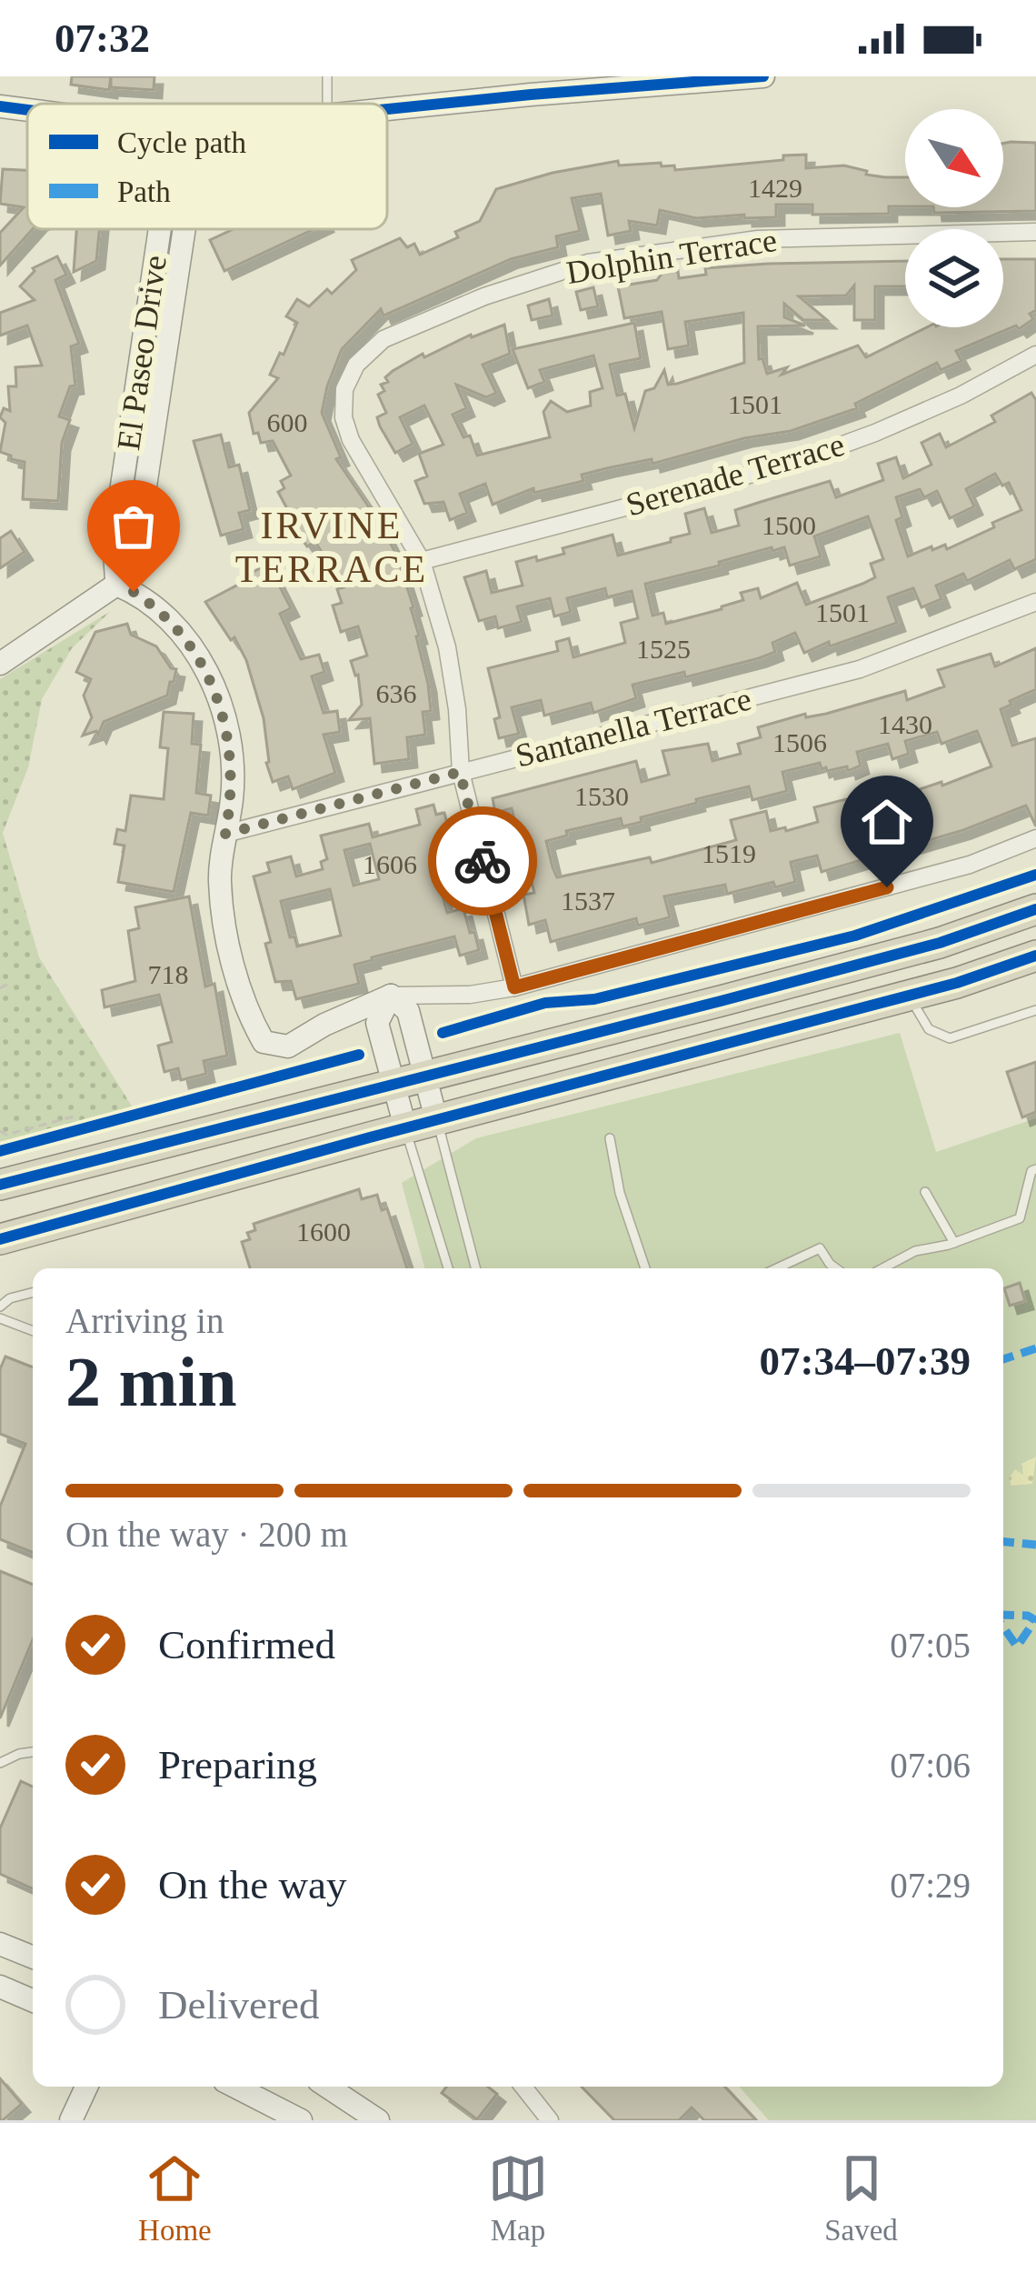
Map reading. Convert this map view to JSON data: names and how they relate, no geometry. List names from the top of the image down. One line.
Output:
{"streets":{"street":["Dolphin Terrace","El Paseo Drive","Serenade Terrace","Santanella Terrace"]},"crossings":[["Dolphin Terrace","Serenade Terrace"]],"districts":["IRVINE TERRACE"],"house_numbers":["1429","1501","600","1500","1501","1525","636","1430","1506","1530","1519","1606","1537","718","1600"],"legend":["Cycle path","Path"],"north":"bottom right","page":{"status":"07:32","heading":["2 min","Arriving in","07:34–07:39"],"bar":"On the way · 200 m","list":[["Confirmed","07:05"],["Preparing","07:06"],["On the way","07:29"],"Delivered"],"tabs":["Home","Map","Saved"]}}
